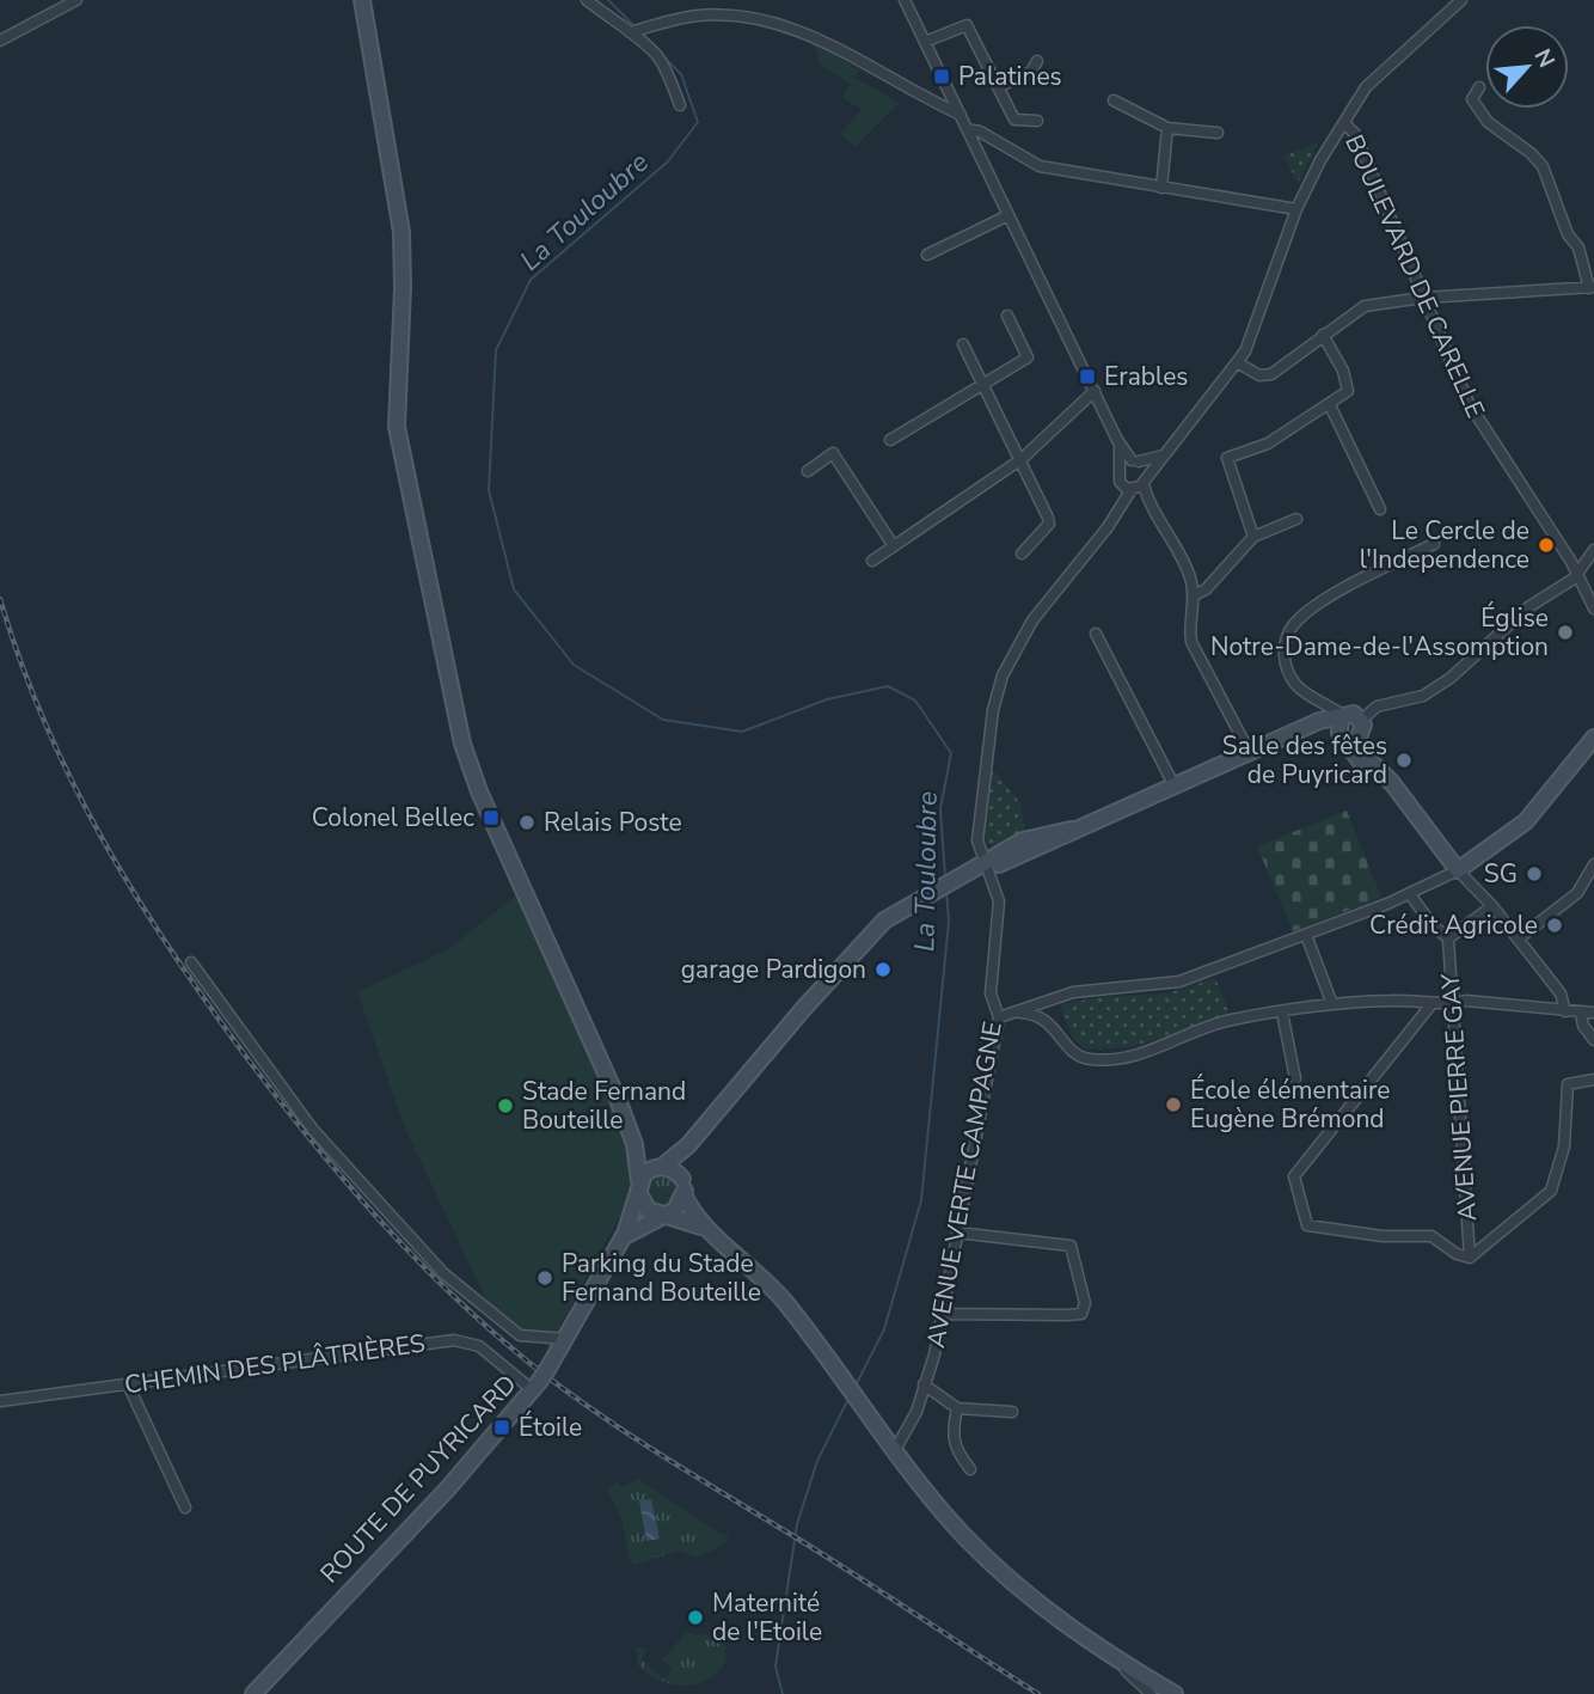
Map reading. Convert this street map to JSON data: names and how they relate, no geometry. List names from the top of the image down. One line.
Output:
{"streets":{"main road":["ROUTE DE PUYRICARD"],"street":["BOULEVARD DE CARELLE","AVENUE PIERRE GAY","AVENUE VERTE CAMPAGNE","CHEMIN DES PLÂTRIÈRES"]},"crossings":[["CHEMIN DES PLÂTRIÈRES","ROUTE DE PUYRICARD"]],"water":["La Touloubre"],"places":{"transit":["Palatines","Erables","Colonel Bellec","Étoile"],"other":["Le Cercle de l'Independence","Église Notre-Dame-de-l'Assomption","Salle des fêtes de Puyricard","Relais Poste","SG","Crédit Agricole","garage Pardigon","École élémentaire Eugène Brémond","Stade Fernand Bouteille","Parking du Stade Fernand Bouteille","Maternité de l'Etoile"]},"north":"top right"}
